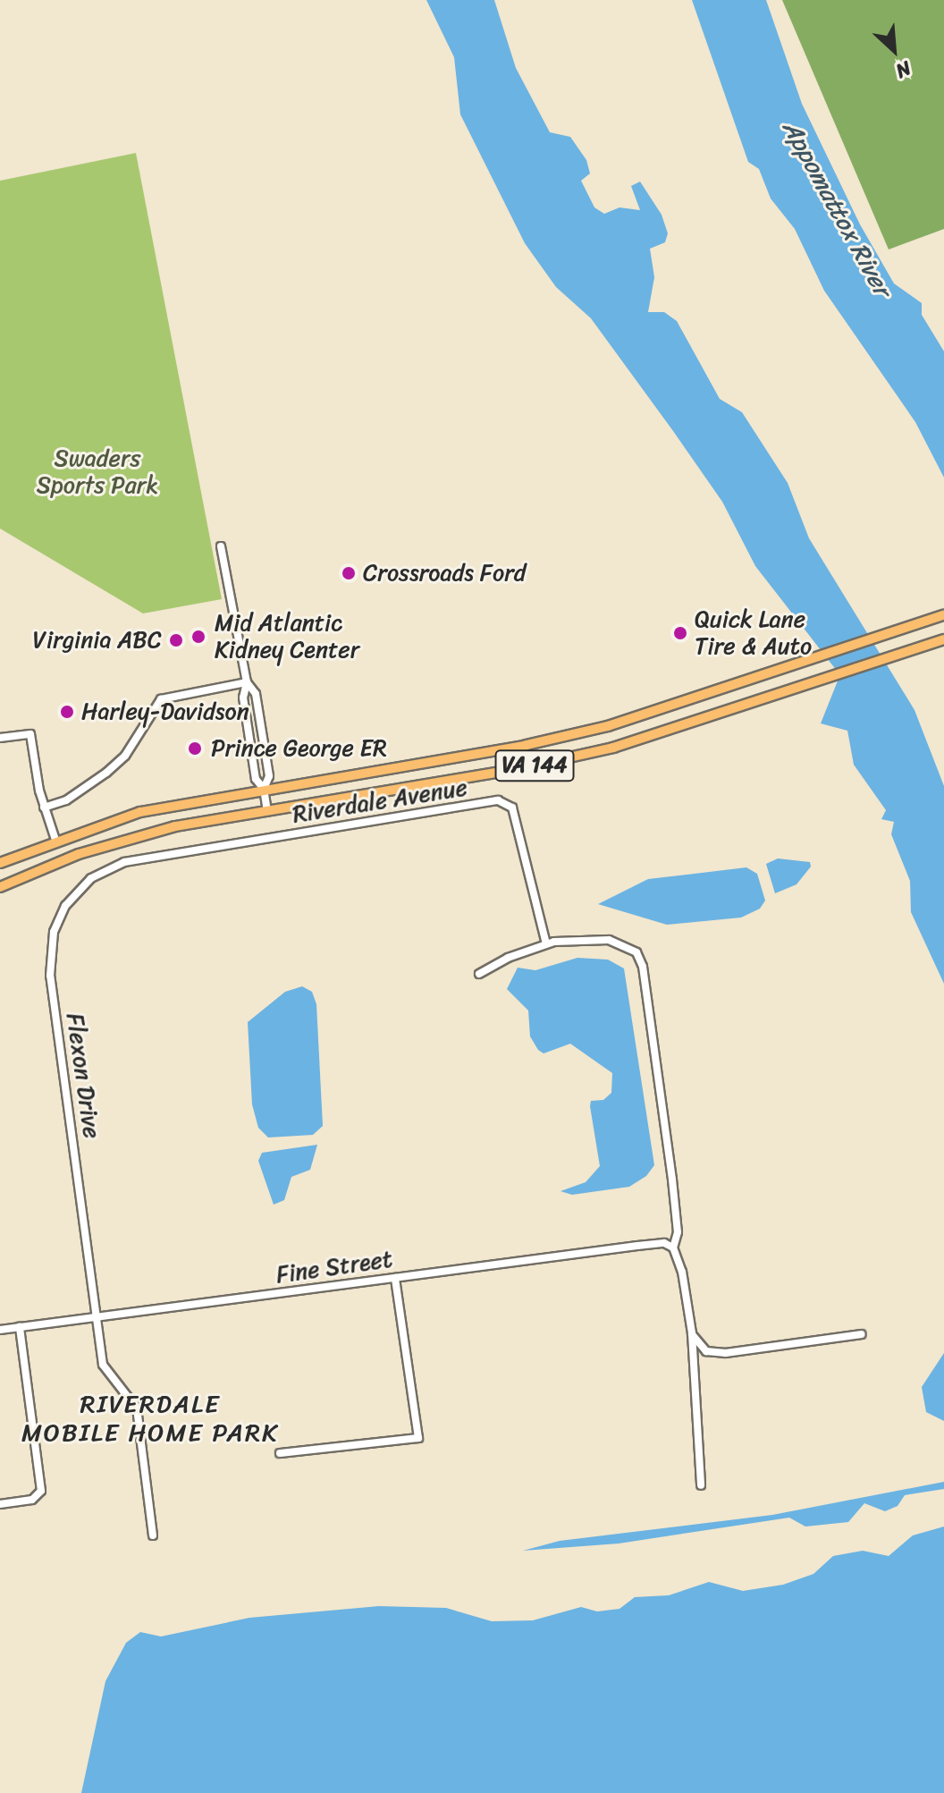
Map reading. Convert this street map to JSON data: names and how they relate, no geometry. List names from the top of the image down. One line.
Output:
{"streets":{"main road":["VA 144"],"street":["Riverdale Avenue","Flexon Drive","Fine Street"]},"crossings":[["Riverdale Avenue","Flexon Drive"],["Flexon Drive","Fine Street"]],"districts":["RIVERDALE MOBILE HOME PARK"],"water":["Appomattox River"],"parks":["Swaders Sports Park"],"places":["Crossroads Ford","Quick Lane Tire & Auto","Mid Atlantic Kidney Center","Virginia ABC","Harley-Davidson","Prince George ER"],"north":"bottom right"}
